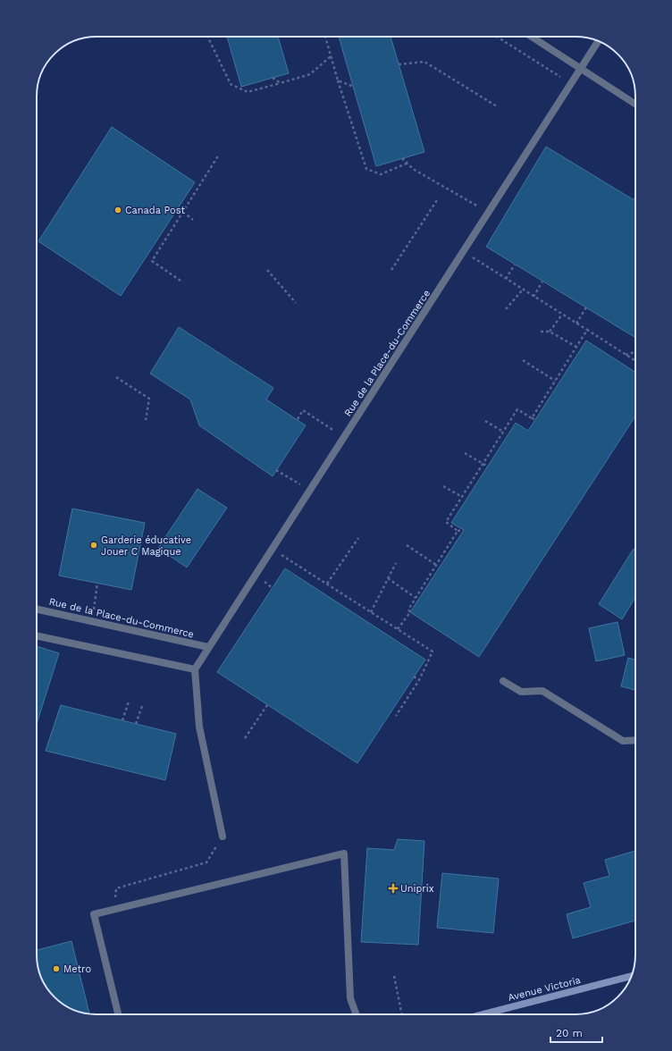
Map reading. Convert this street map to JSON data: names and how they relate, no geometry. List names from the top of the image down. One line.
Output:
{"streets":{"main road":["Avenue Victoria"],"street":["Rue de la Place-du-Commerce"]},"places":{"other":["Canada Post","Garderie éducative Jouer C Magique","Metro"],"health":["Uniprix"]},"scale_bar":"20 m"}
